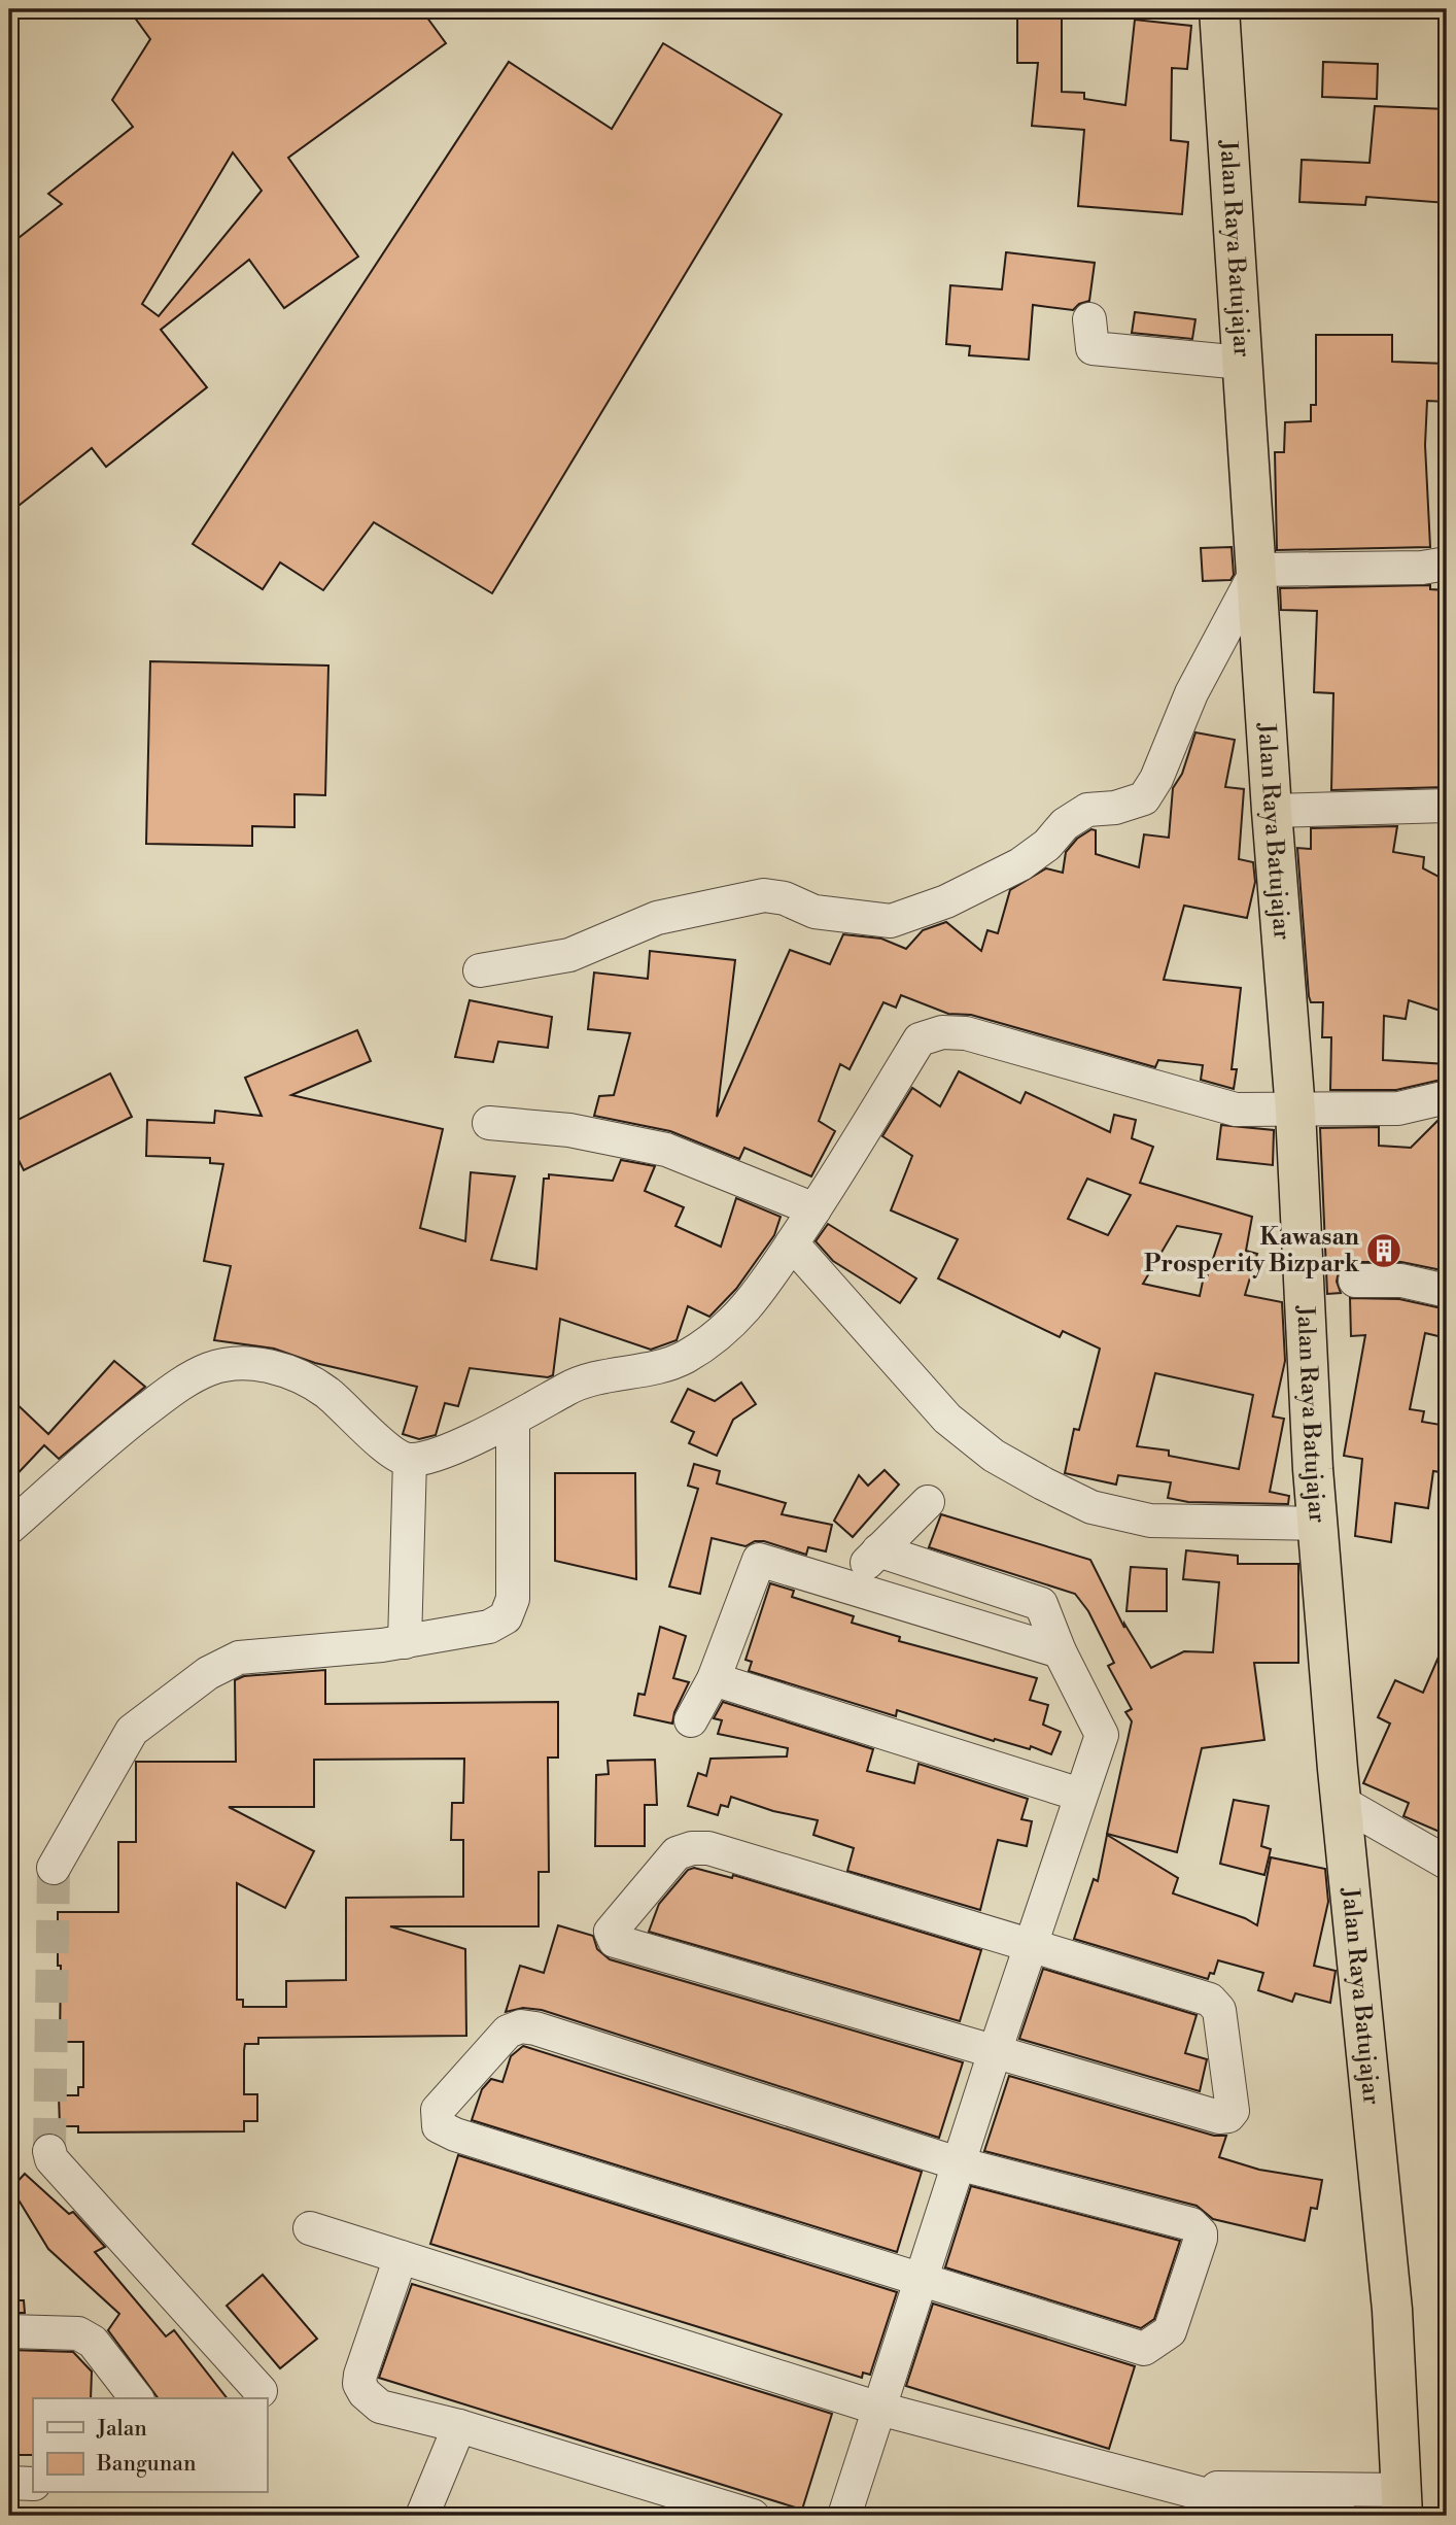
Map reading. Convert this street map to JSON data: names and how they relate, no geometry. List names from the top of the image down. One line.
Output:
{"streets":{"highway":["Jalan Raya Batujajar"]},"places":{"building":["Kawasan Prosperity Bizpark"]},"legend":["Jalan","Bangunan"]}
